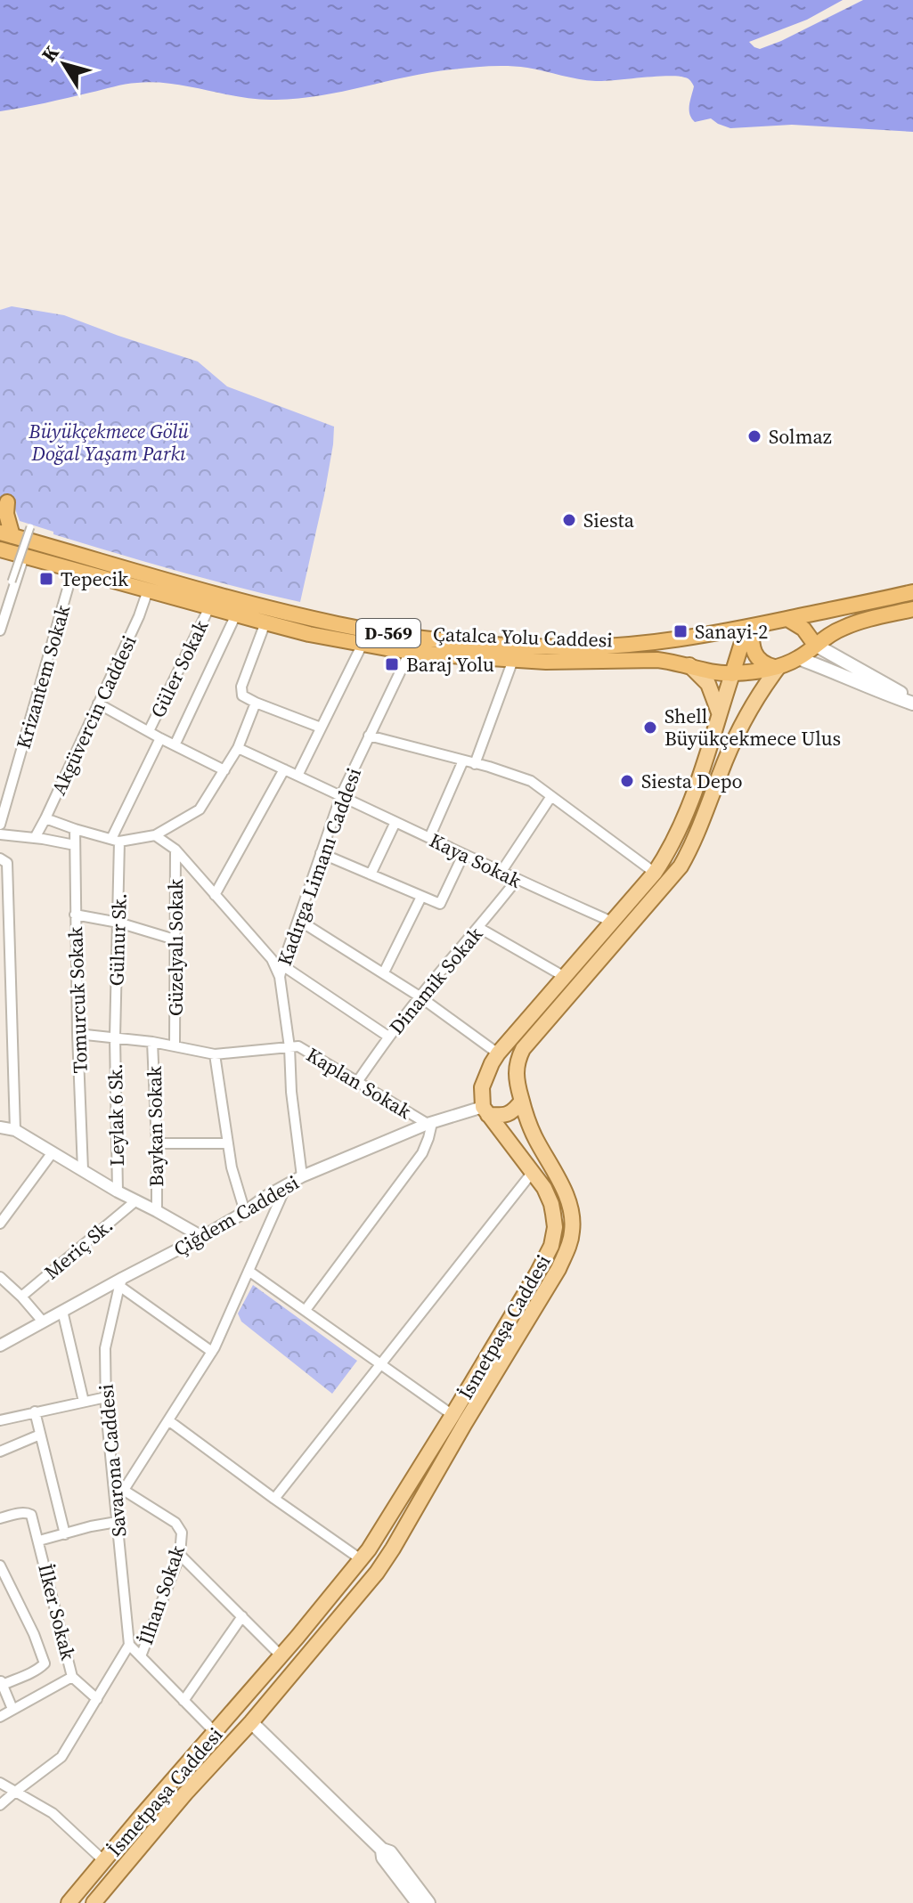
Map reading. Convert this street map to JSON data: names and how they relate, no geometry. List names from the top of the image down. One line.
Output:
{"streets":{"highway":["D-569","Çatalca Yolu Caddesi"],"main road":["İsmetpaşa Caddesi"],"street":["Güler Sokak","Krizantem Sokak","Akgüvercin Caddesi","Kaya Sokak","Kadırga Limanı Caddesi","Gülnur Sk.","Güzelyalı Sokak","Dinamik Sokak","Tomurcuk Sokak","Kaplan Sokak","Leylak 6 Sk.","Baykan Sokak","Çiğdem Caddesi","Meriç Sk.","Savarona Caddesi","İlhan Sokak","İlker Sokak"]},"crossings":[["Çatalca Yolu Caddesi","Güler Sokak"],["Çatalca Yolu Caddesi","Krizantem Sokak"],["Çatalca Yolu Caddesi","Akgüvercin Caddesi"],["Çatalca Yolu Caddesi","Kadırga Limanı Caddesi"],["Kaya Sokak","Kadırga Limanı Caddesi"],["Kaya Sokak","Dinamik Sokak"],["Kadırga Limanı Caddesi","Kaplan Sokak"],["Kadırga Limanı Caddesi","Çiğdem Caddesi"],["Gülnur Sk.","Leylak 6 Sk."],["Dinamik Sokak","Kaplan Sokak"],["Kaplan Sokak","Çiğdem Caddesi"],["Çiğdem Caddesi","İsmetpaşa Caddesi"],["Çiğdem Caddesi","Savarona Caddesi"],["Savarona Caddesi","İlhan Sokak"]],"parks":["Büyükçekmece Gölü Doğal Yaşam Parkı"],"places":{"other":["Solmaz","Siesta","Shell Büyükçekmece Ulus","Siesta Depo"],"transit":["Tepecik","Sanayi-2","Baraj Yolu"]},"north":"top left"}
